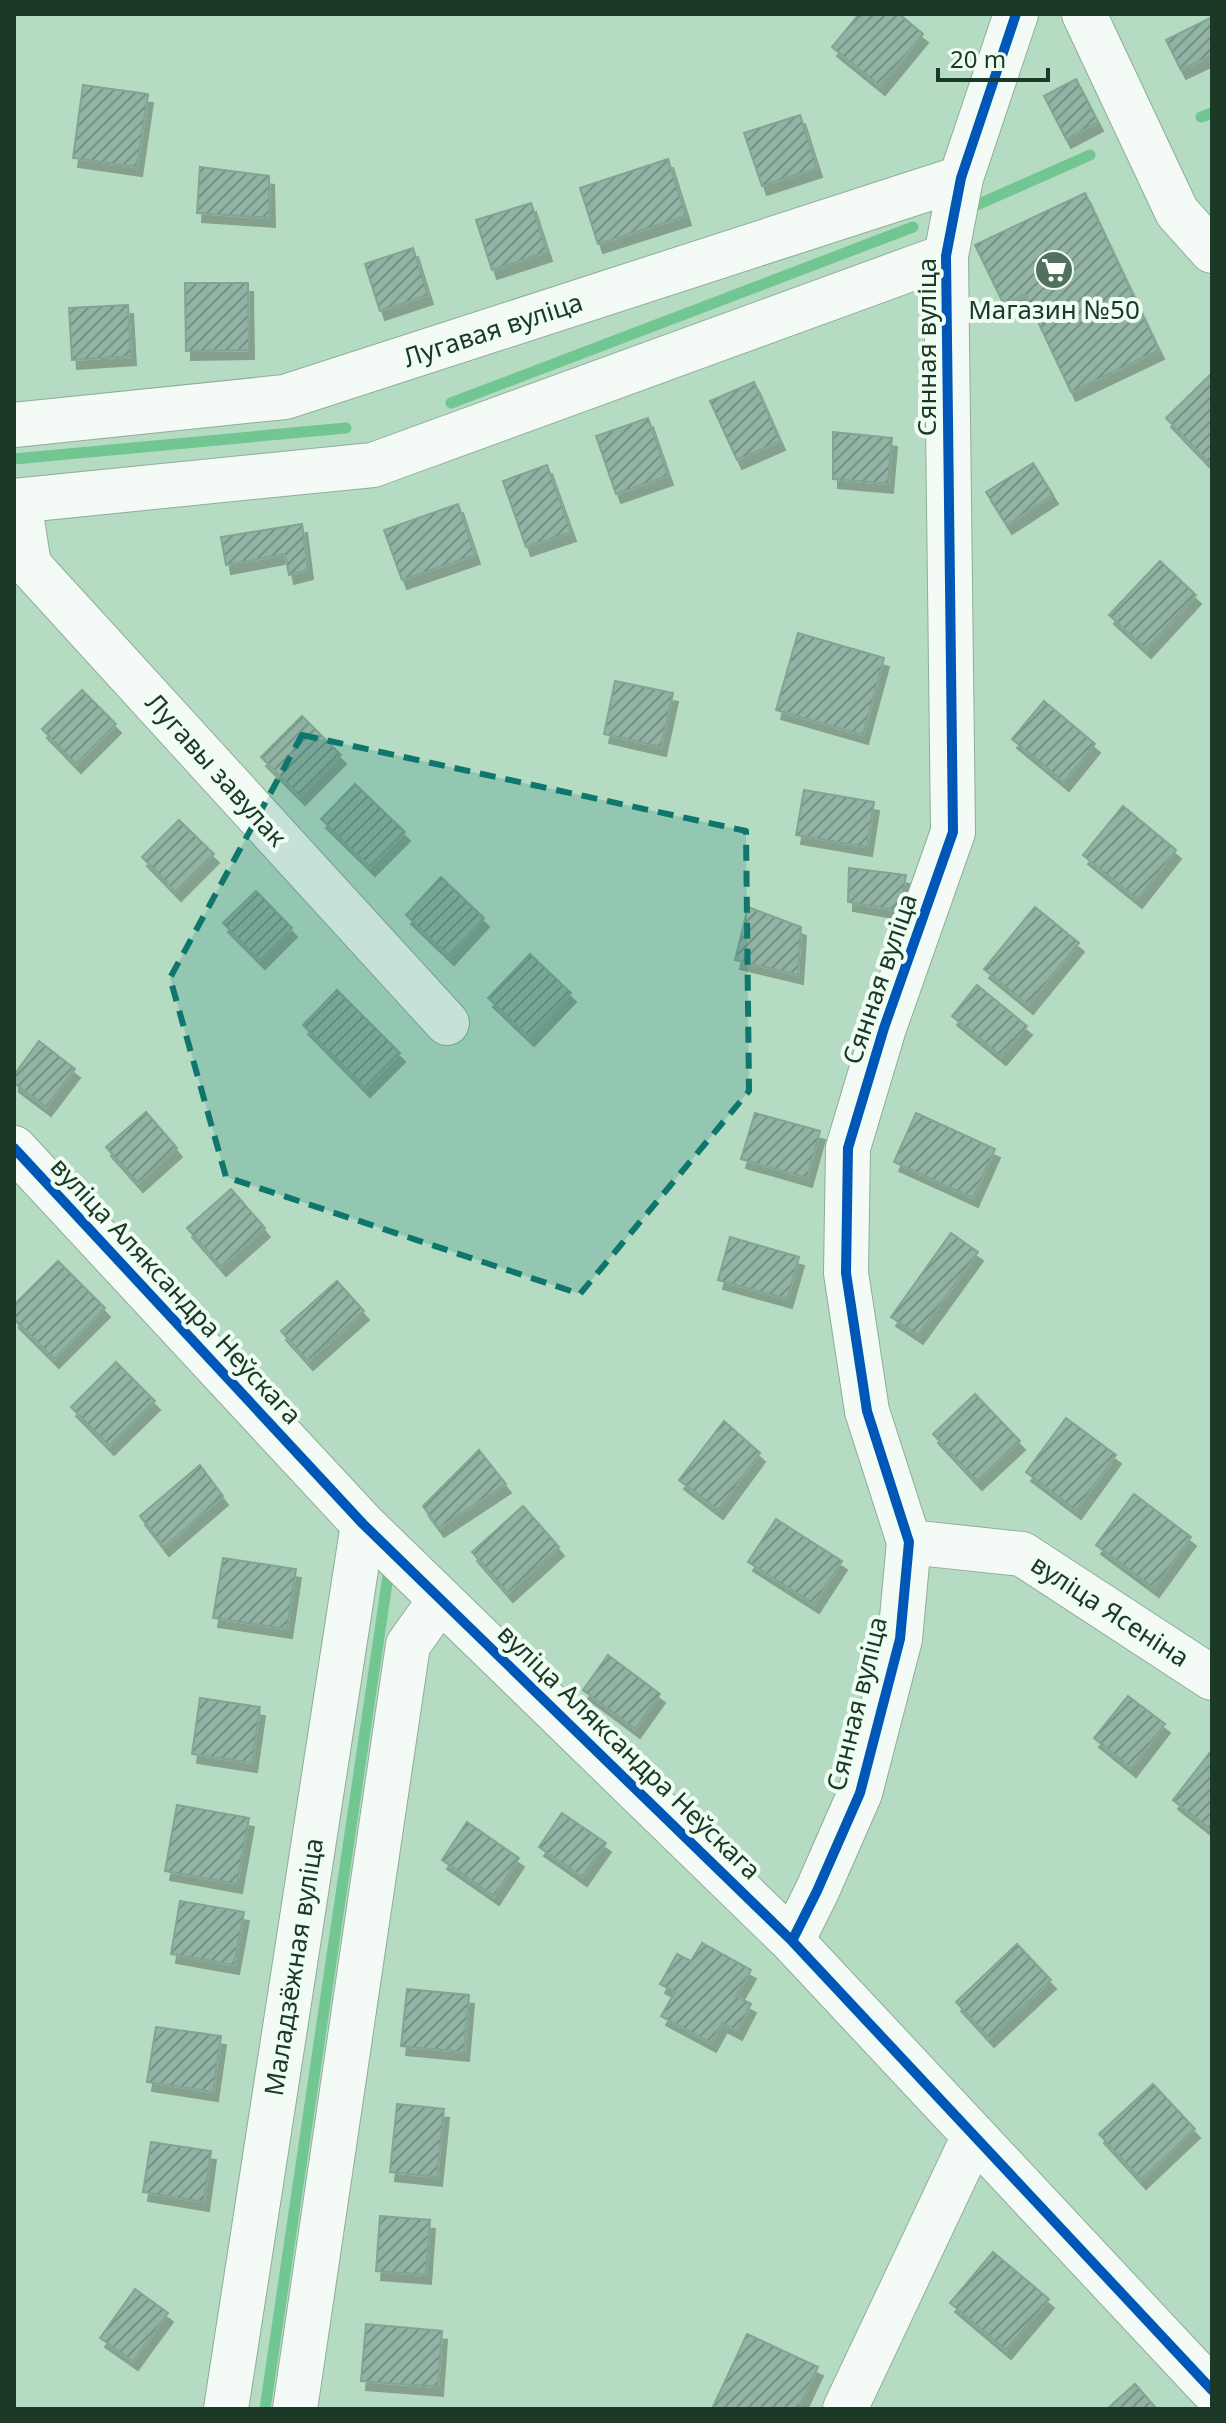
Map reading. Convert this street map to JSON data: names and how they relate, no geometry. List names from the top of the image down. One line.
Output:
{"streets":{"street":["Лугавая вуліца","Сянная вуліца","Лугавы завулак","вуліца Аляксандра Неўскага","вуліца Ясеніна","Маладзёжная вуліца"]},"crossings":[["Лугавая вуліца","Сянная вуліца"],["Сянная вуліца","вуліца Аляксандра Неўскага"],["Сянная вуліца","вуліца Ясеніна"],["вуліца Аляксандра Неўскага","Маладзёжная вуліца"]],"places":{"supermarket":["Магазин №50"]},"scale_bar":"20 m"}
